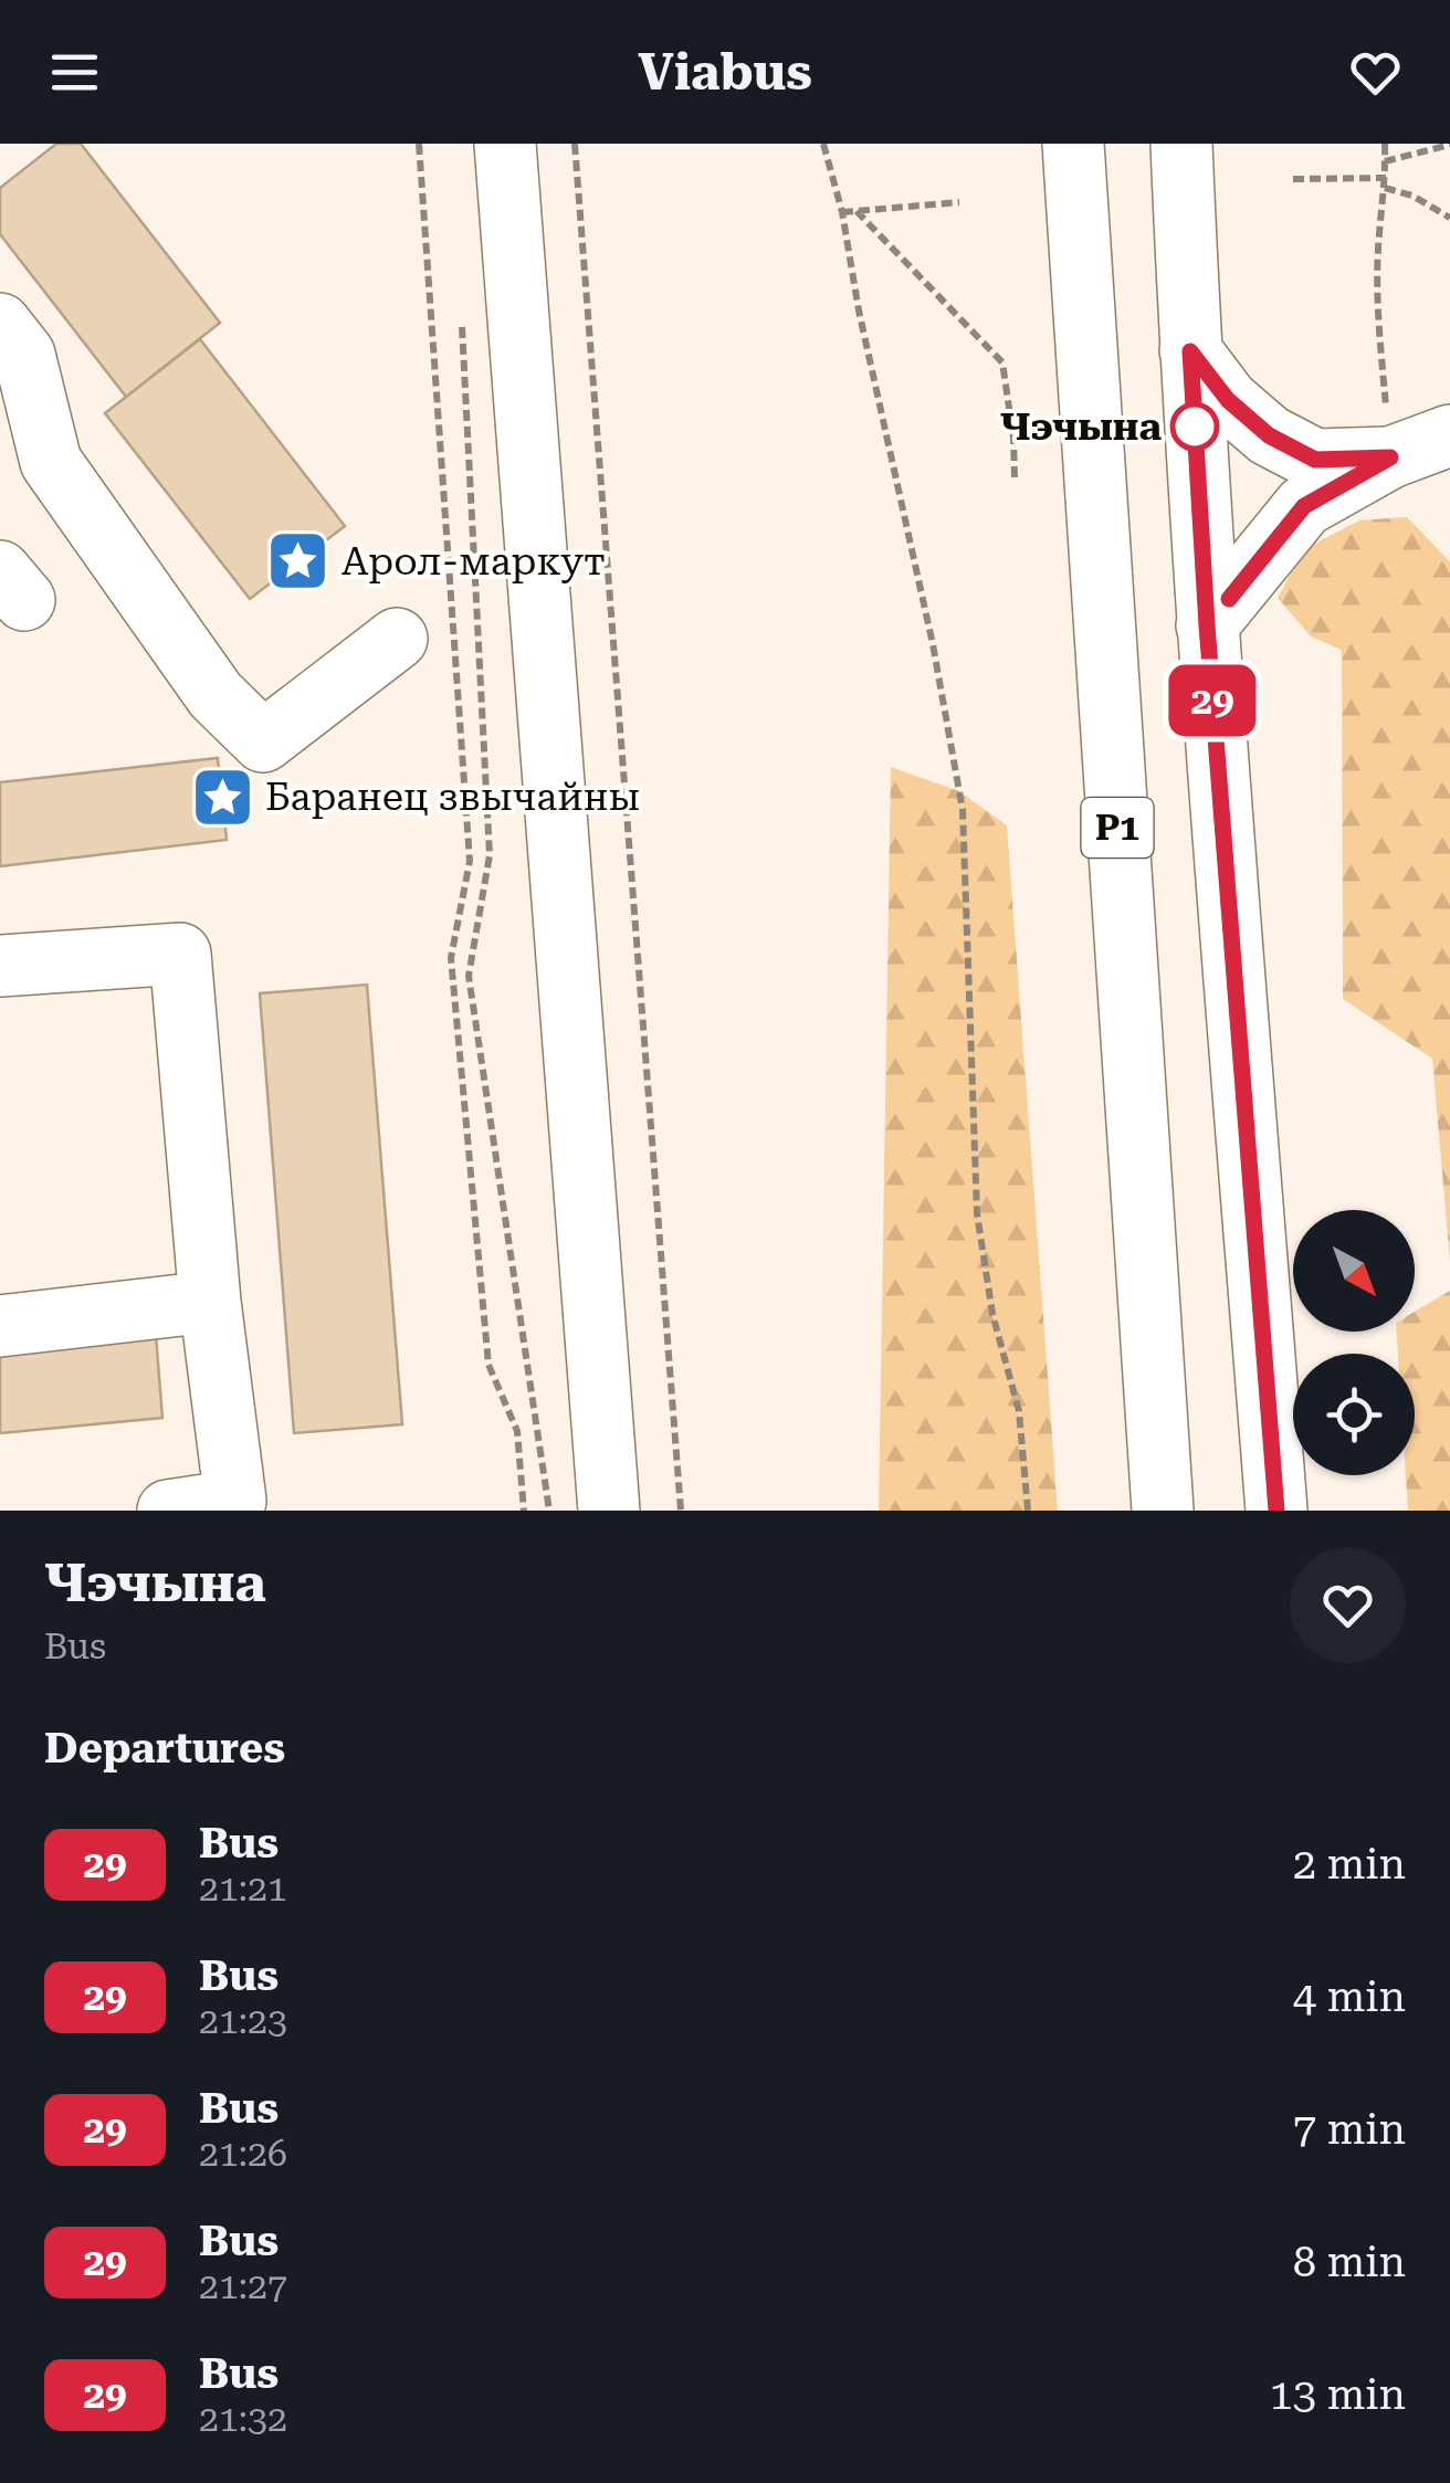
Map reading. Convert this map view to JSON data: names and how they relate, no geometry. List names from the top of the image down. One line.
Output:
{"streets":{"main road":["Р1"]},"places":{"other":["Чэчына"],"place":["Арол-маркут","Баранец звычайны"]},"lines":["bus line 29"],"north":"bottom right","page":{"header":"Viabus","on_map":"29","heading":[["Чэчына","Bus"],"Departures"],"list":[{"mark":"29","name":"Bus","note":"21:21","value":"2 min"},{"mark":"29","name":"Bus","note":"21:23","value":"4 min"},{"mark":"29","name":"Bus","note":"21:26","value":"7 min"},{"mark":"29","name":"Bus","note":"21:27","value":"8 min"},{"mark":"29","name":"Bus","note":"21:32","value":"13 min"}]}}
